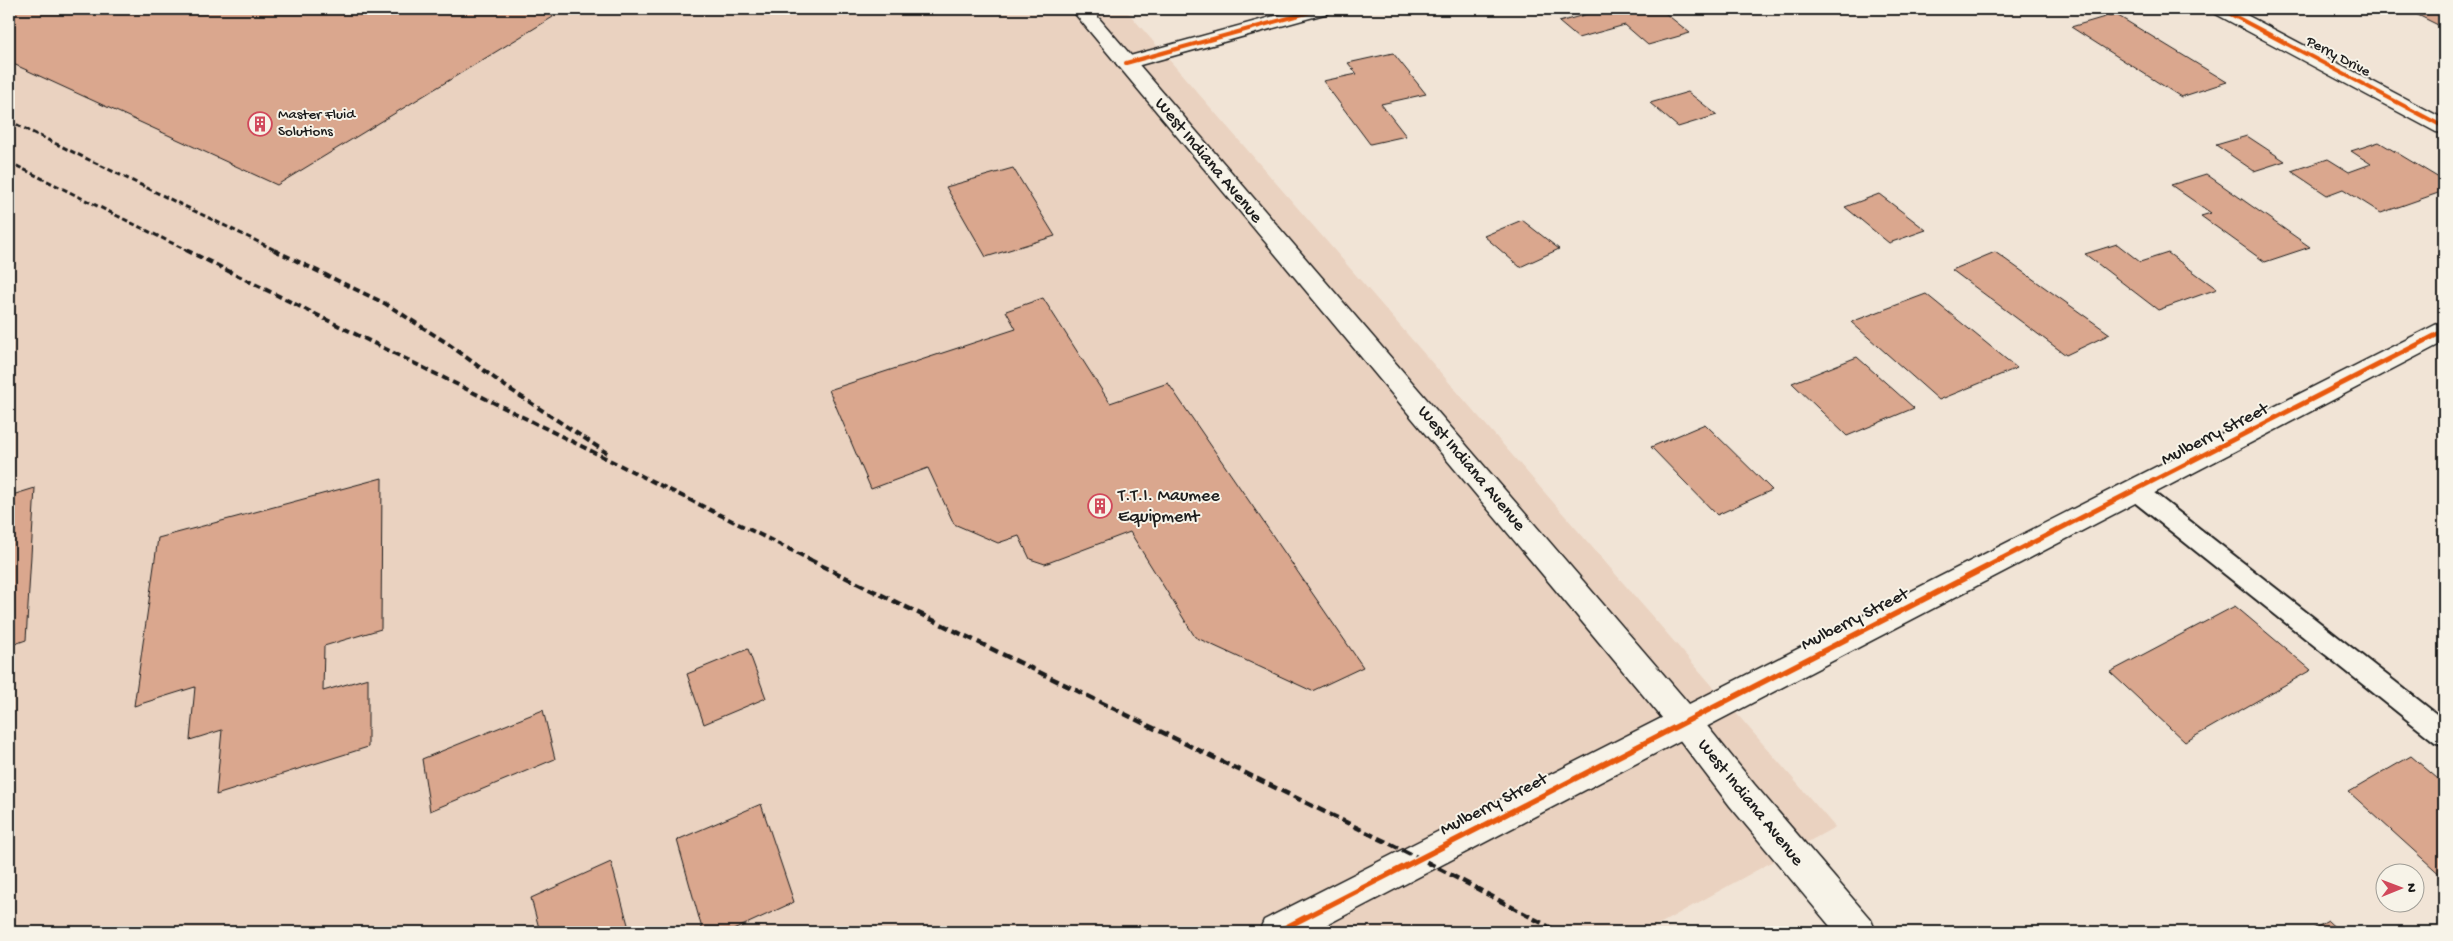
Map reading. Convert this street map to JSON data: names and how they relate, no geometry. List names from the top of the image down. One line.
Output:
{"streets":{"street":["Perry Drive","West Indiana Avenue","Mulberry Street"]},"crossings":[["West Indiana Avenue","Mulberry Street"]],"places":{"building":["Master Fluid Solutions","T.T.I. Maumee Equipment"]},"north":"right"}
